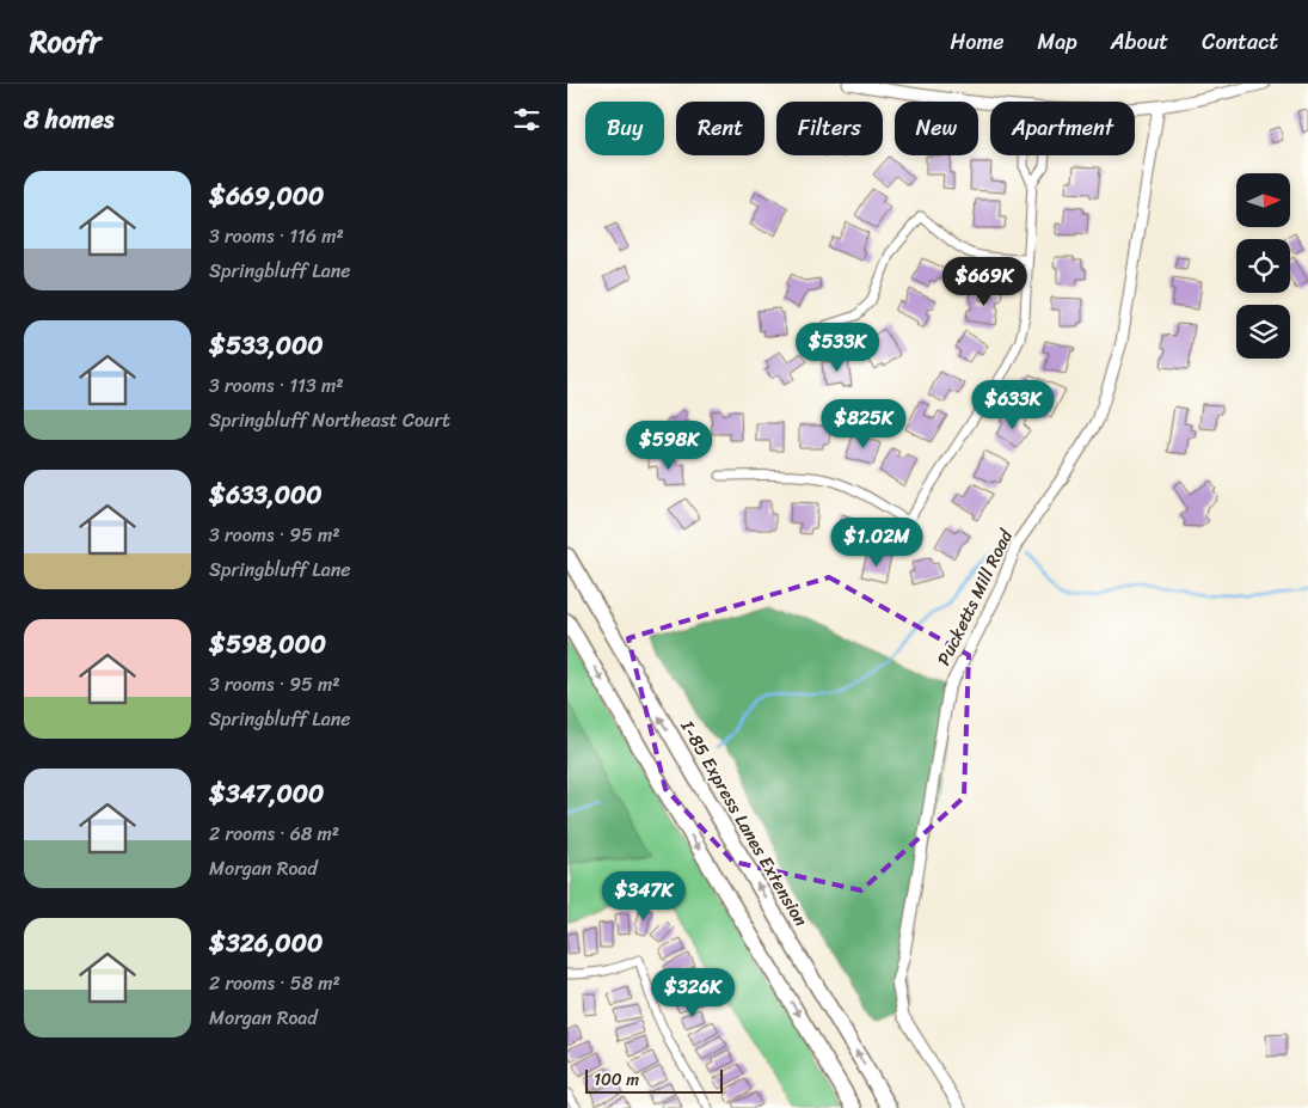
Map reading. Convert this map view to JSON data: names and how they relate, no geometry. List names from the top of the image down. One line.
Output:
{"streets":{"highway":["I-85 Express Lanes Extension"],"street":["Pucketts Mill Road"]},"scale_bar":"100 m","north":"right","page":{"header":"Roofr","nav":["Home","Map","About","Contact"],"heading":"8 homes","chip":["Buy","Rent","Filters","New","Apartment"],"list":[{"name":"$669,000","note":"3 rooms · 116 m² · Springbluff Lane"},{"name":"$533,000","note":"3 rooms · 113 m² · Springbluff Northeast Court"},{"name":"$633,000","note":"3 rooms · 95 m² · Springbluff Lane"},{"name":"$598,000","note":"3 rooms · 95 m² · Springbluff Lane"},{"name":"$347,000","note":"2 rooms · 68 m² · Morgan Road"},{"name":"$326,000","note":"2 rooms · 58 m² · Morgan Road"}],"price":["$669K","$533K","$633K","$825K","$598K","$1.02M","$347K","$326K"],"scale":"100 m"}}
